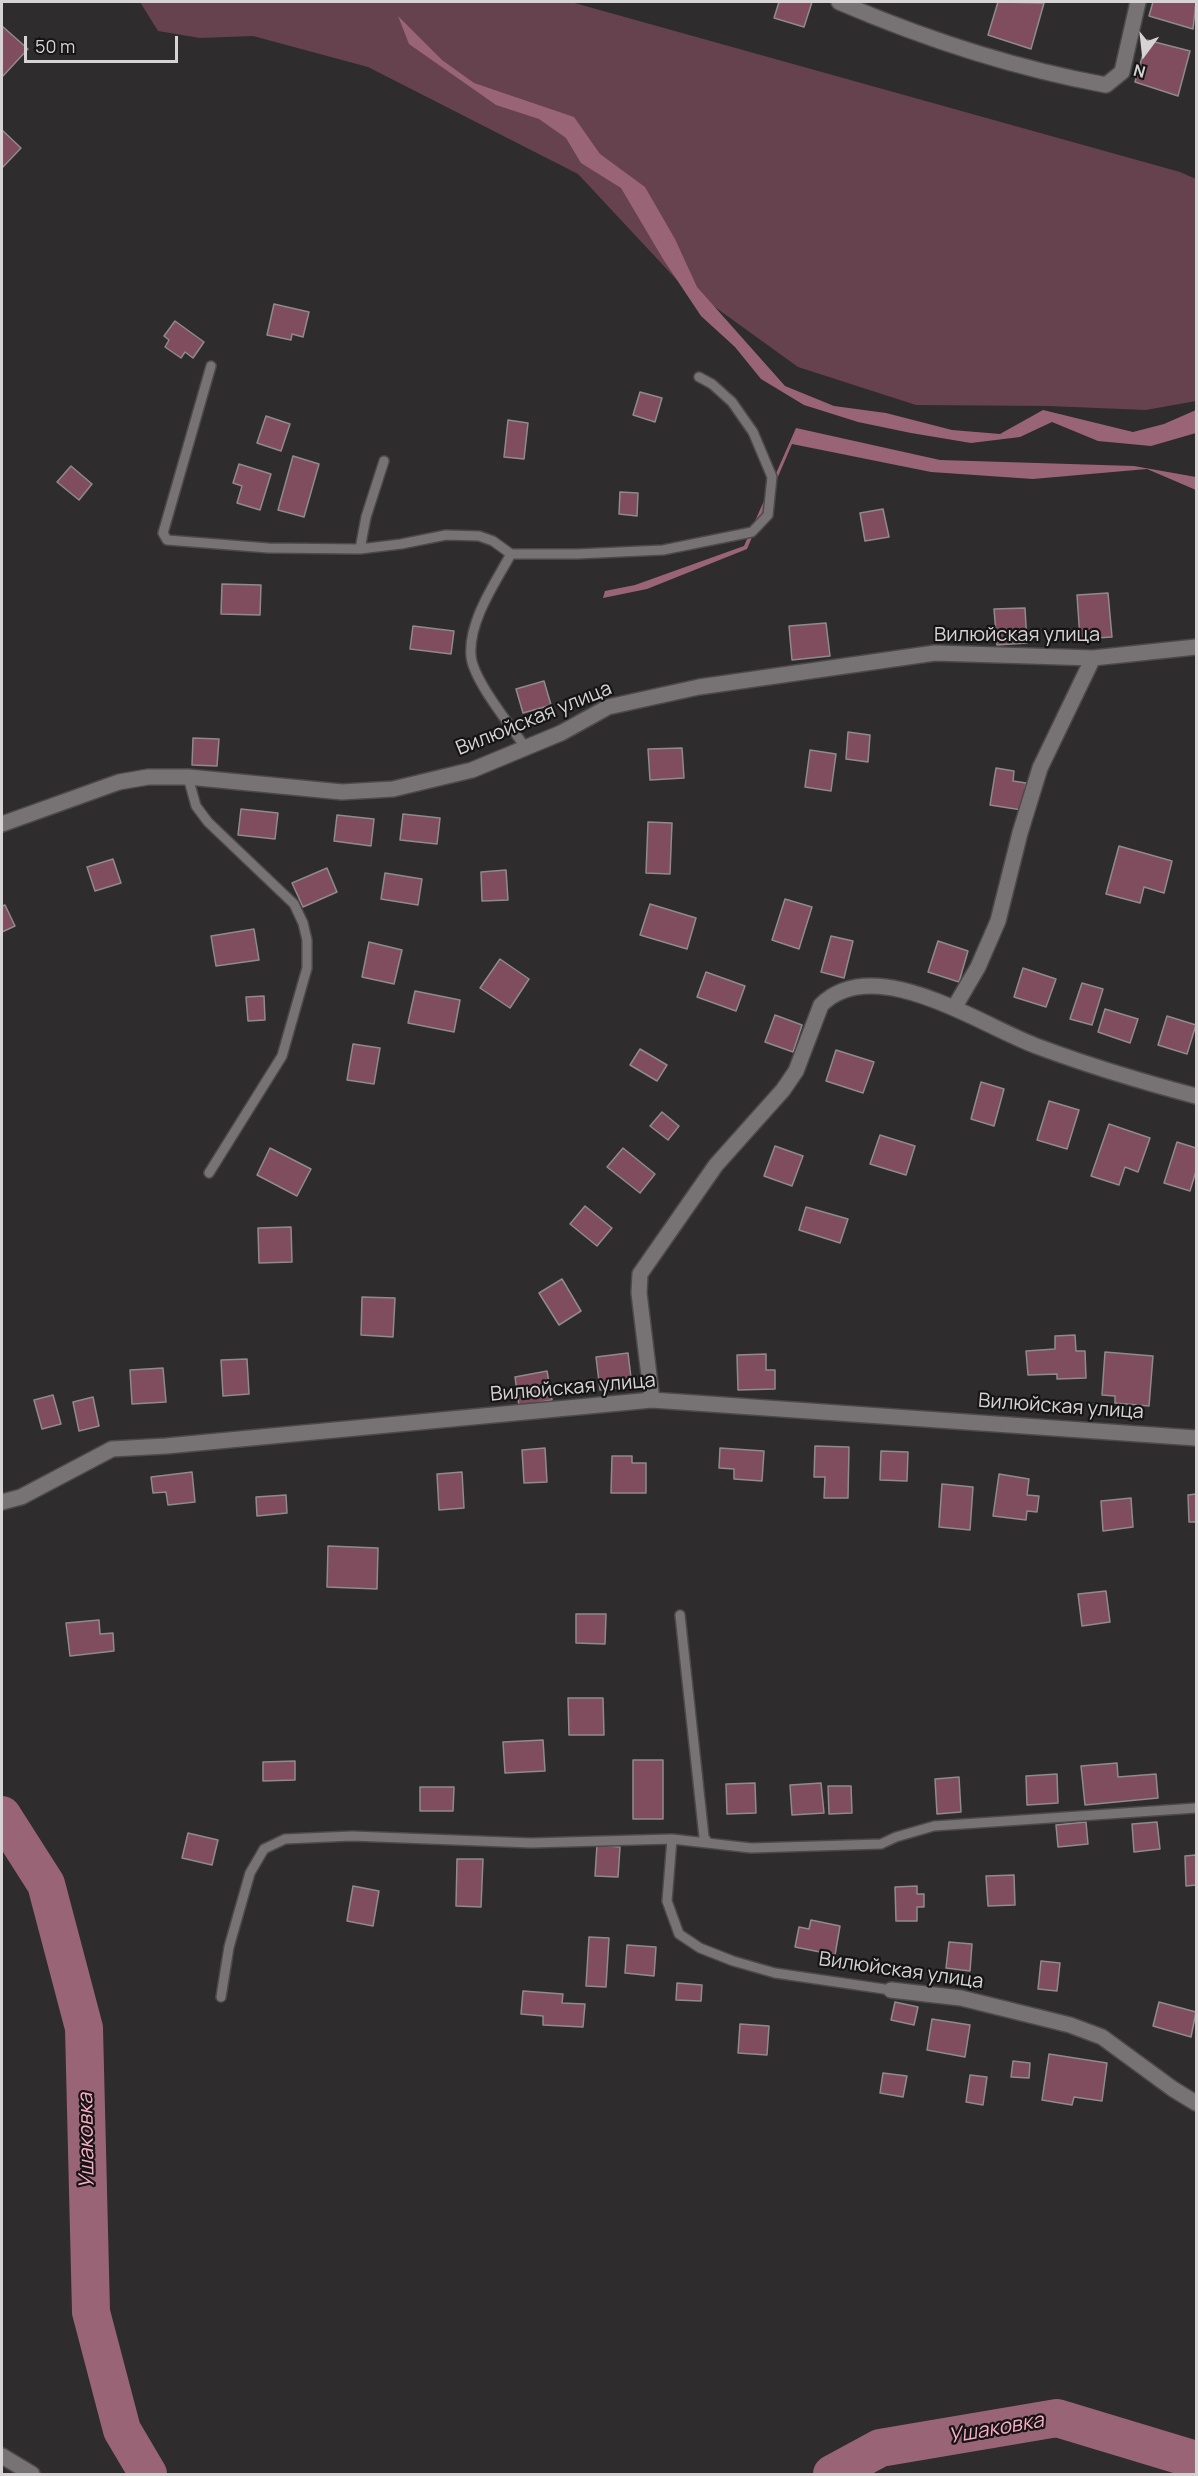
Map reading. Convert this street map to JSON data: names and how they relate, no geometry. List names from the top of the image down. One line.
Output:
{"streets":{"street":["Вилюйская улица"]},"water":["Ушаковка"],"scale_bar":"50 m","north":"bottom"}
